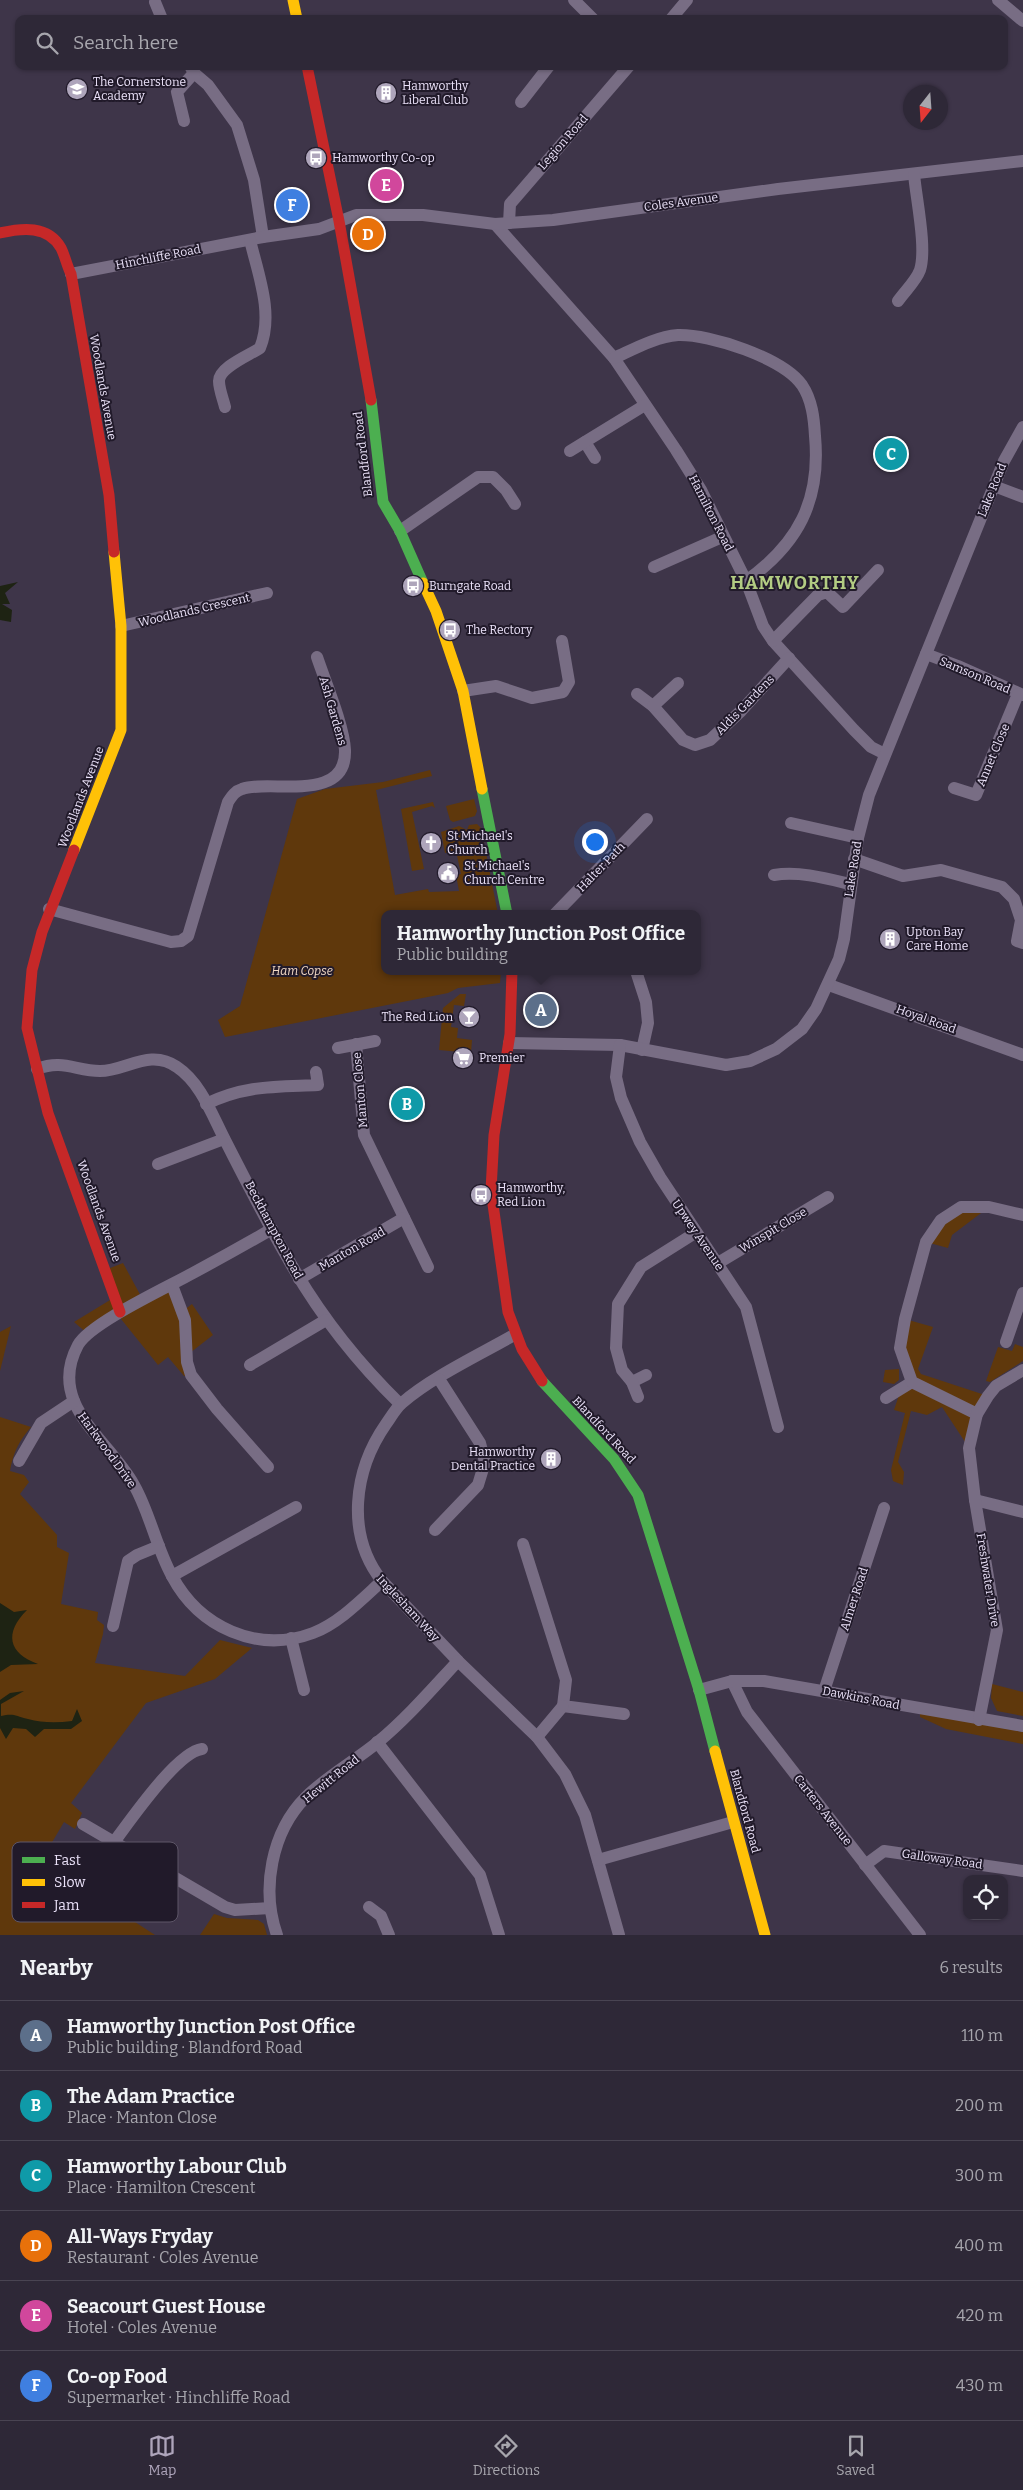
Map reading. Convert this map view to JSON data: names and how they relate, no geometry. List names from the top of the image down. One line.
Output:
{"streets":{"main road":["Woodlands Avenue","Blandford Road"],"street":["Legion Road","Coles Avenue","Hinchliffe Road","Lake Road","Hamilton Road","Woodlands Crescent","Samson Road","Aldis Gardens","Ash Gardens","Annet Close","Halter Path","Hoyal Road","Manton Close","Beckhampton Road","Winspit Close","Upwey Avenue","Manton Road","Harkwood Drive","Freshwater Drive","Almer Road","Inglesham Way","Dawkins Road","Hewitt Road","Carters Avenue","Galloway Road"]},"crossings":[["Legion Road","Coles Avenue"],["Coles Avenue","Hinchliffe Road"],["Coles Avenue","Blandford Road"],["Coles Avenue","Hamilton Road"],["Hinchliffe Road","Woodlands Avenue"],["Hinchliffe Road","Blandford Road"],["Woodlands Avenue","Woodlands Crescent"],["Woodlands Avenue","Ash Gardens"],["Woodlands Avenue","Beckhampton Road"],["Woodlands Avenue","Harkwood Drive"],["Blandford Road","Lake Road"],["Blandford Road","Inglesham Way"],["Blandford Road","Dawkins Road"],["Lake Road","Hamilton Road"],["Lake Road","Samson Road"],["Lake Road","Hoyal Road"],["Lake Road","Upwey Avenue"],["Hamilton Road","Aldis Gardens"],["Samson Road","Annet Close"],["Manton Close","Manton Road"],["Beckhampton Road","Manton Road"],["Beckhampton Road","Harkwood Drive"],["Beckhampton Road","Inglesham Way"],["Winspit Close","Upwey Avenue"],["Harkwood Drive","Inglesham Way"],["Freshwater Drive","Dawkins Road"],["Almer Road","Dawkins Road"],["Inglesham Way","Hewitt Road"],["Dawkins Road","Carters Avenue"],["Carters Avenue","Galloway Road"]],"districts":["HAMWORTHY"],"parks":["Ham Copse"],"places":{"school or university":["The Cornerstone Academy"],"building":["Hamworthy Liberal Club","Upton Bay Care Home","Hamworthy Dental Practice"],"bus stop":["Hamworthy Co-op","Burngate Road","The Rectory","Hamworthy, Red Lion"],"church":["St Michael's Church"],"public building":["St Michael's Church Centre"],"bar":["The Red Lion"],"supermarket":["Premier"]},"legend":["Fast","Slow","Jam"],"north":"bottom","page":{"search":"Search here","pins":["E","F","D","C","A","B"],"popup":["Hamworthy Junction Post Office","Public building"],"heading":["Nearby","6 results"],"list":[{"mark":"A","name":"Hamworthy Junction Post Office","note":"Public building · Blandford Road","value":"110 m"},{"mark":"B","name":"The Adam Practice","note":"Place · Manton Close","value":"200 m"},{"mark":"C","name":"Hamworthy Labour Club","note":"Place · Hamilton Crescent","value":"300 m"},{"mark":"D","name":"All-Ways Fryday","note":"Restaurant · Coles Avenue","value":"400 m"},{"mark":"E","name":"Seacourt Guest House","note":"Hotel · Coles Avenue","value":"420 m"},{"mark":"F","name":"Co-op Food","note":"Supermarket · Hinchliffe Road","value":"430 m"}],"nav":["Map","Directions","Saved"]}}
